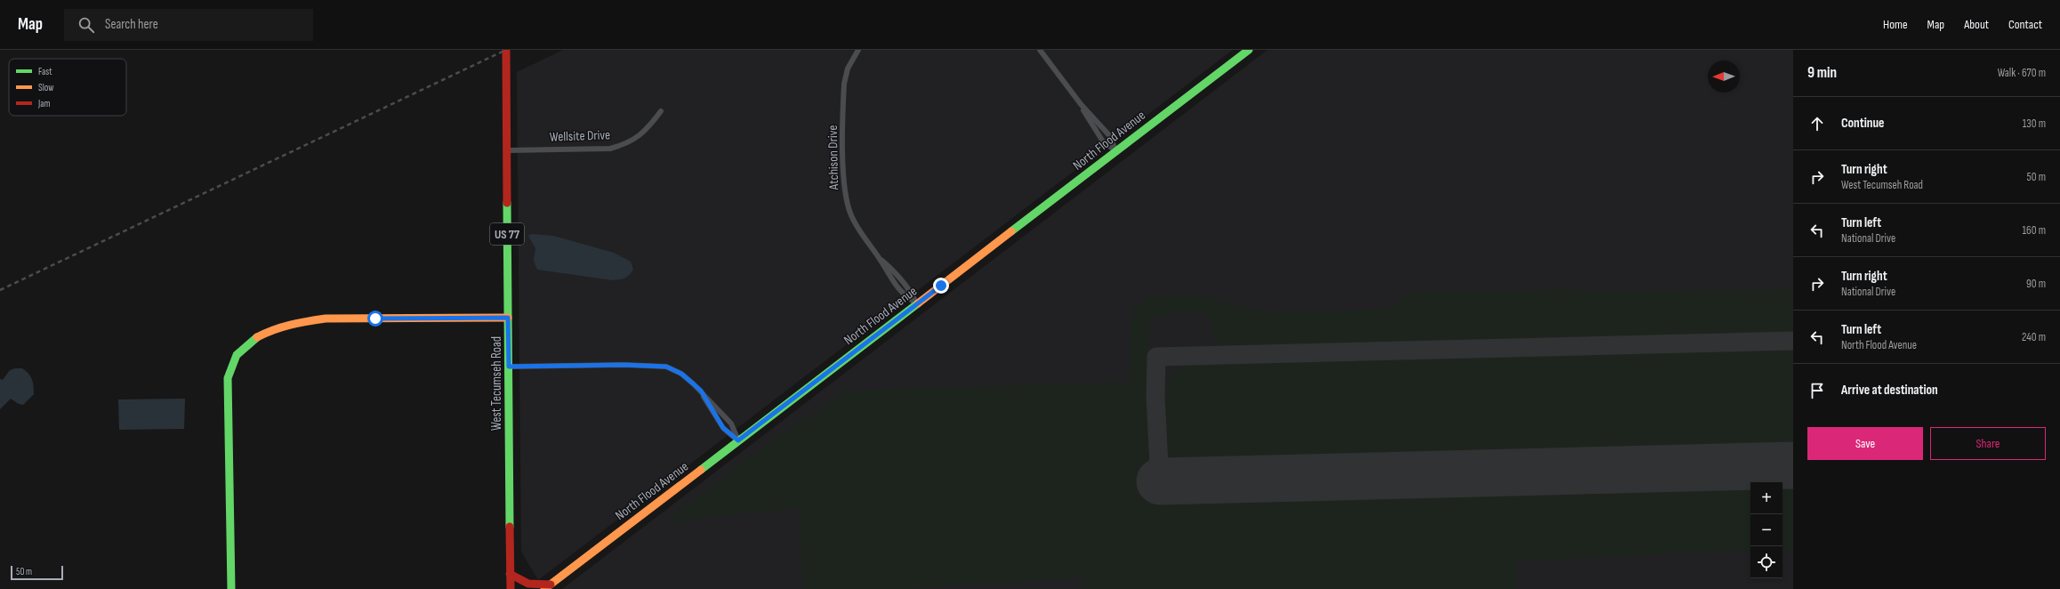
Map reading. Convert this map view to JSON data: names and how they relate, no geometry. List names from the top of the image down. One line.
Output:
{"streets":{"main road":["North Flood Avenue","US 77","West Tecumseh Road"],"street":["Wellsite Drive","Atchison Drive"]},"crossings":[["Wellsite Drive","West Tecumseh Road"],["North Flood Avenue","Atchison Drive"]],"legend":["Fast","Slow","Jam"],"scale_bar":"50 m","north":"left","page":{"header":"Map","search":"Search here","nav":["Home","Map","About","Contact"],"heading":["9 min","Walk · 670 m"],"list":[["Continue","130 m"],["Turn right","West Tecumseh Road","50 m"],["Turn left","National Drive","160 m"],["Turn right","National Drive","90 m"],["Turn left","North Flood Avenue","240 m"],"Arrive at destination"],"buttons":["Save","Share"],"map_buttons":["+","−"],"scale":"50 m"}}
